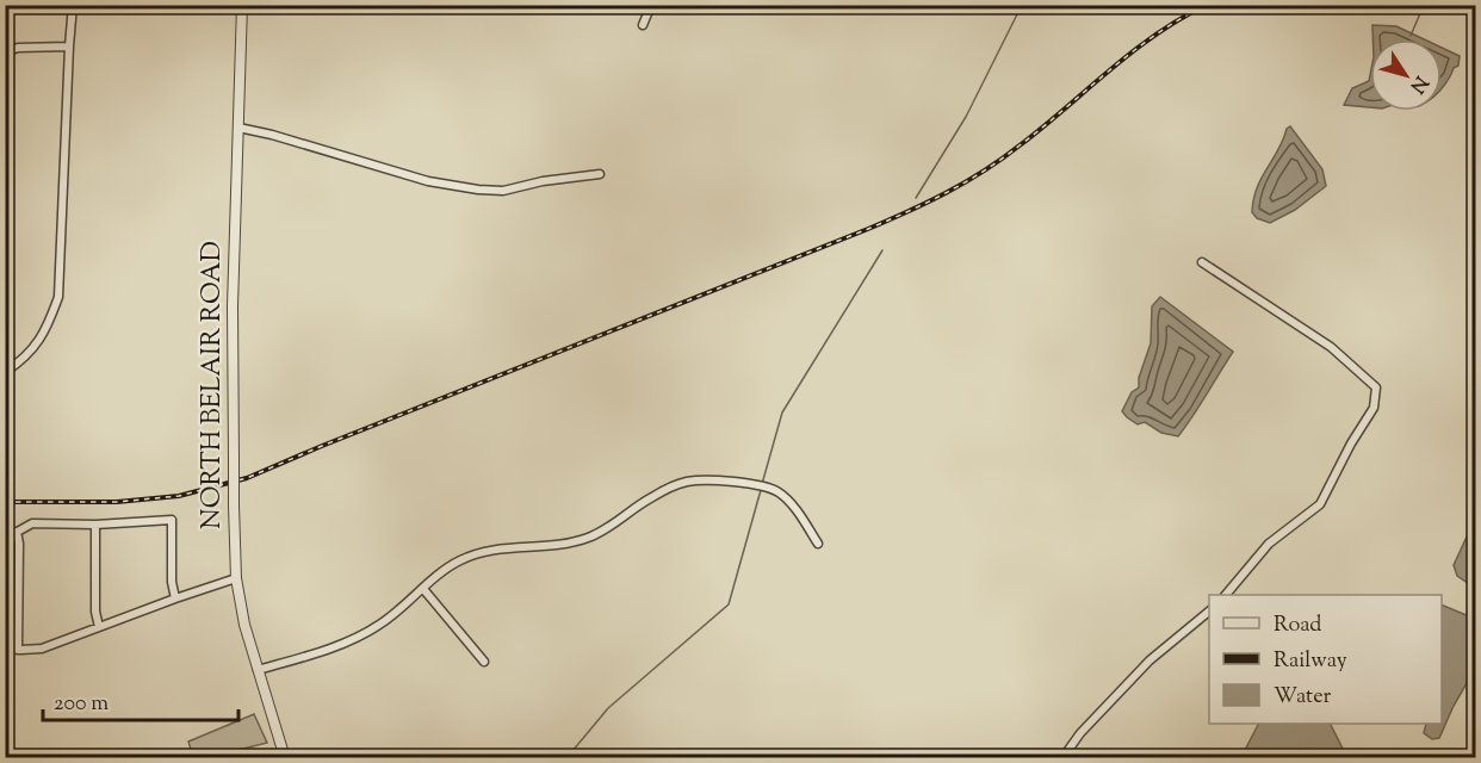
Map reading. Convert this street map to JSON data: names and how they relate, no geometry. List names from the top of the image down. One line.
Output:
{"streets":{"street":["NORTH BELAIR ROAD"]},"legend":["Road","Railway","Water"],"scale_bar":"200 m","north":"bottom right"}
